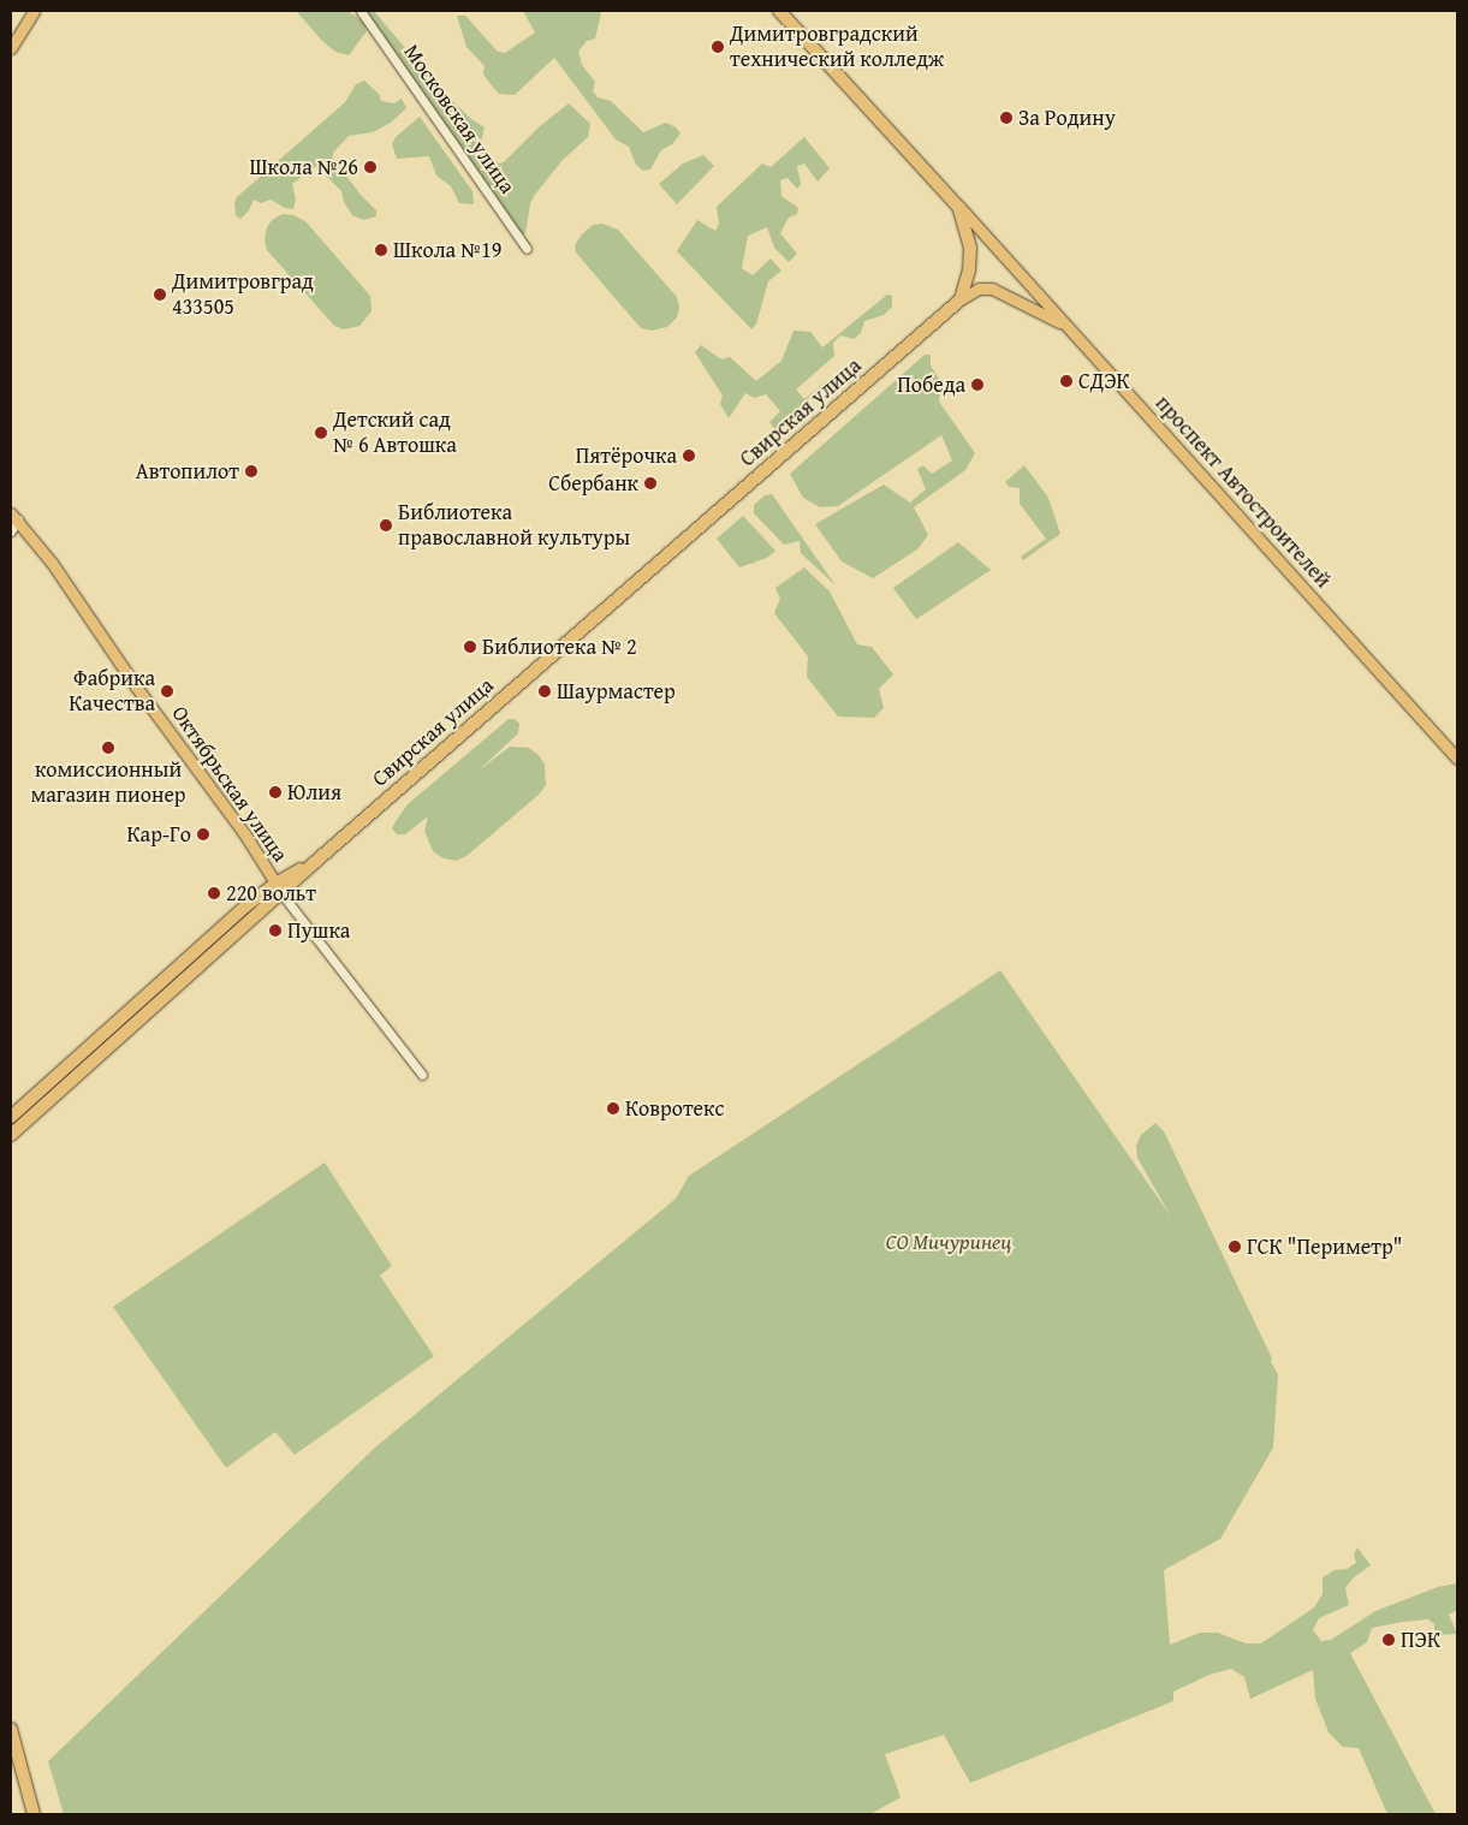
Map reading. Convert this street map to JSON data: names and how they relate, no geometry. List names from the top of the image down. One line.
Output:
{"streets":{"highway":["Свирская улица","проспект Автостроителей"],"main road":["Октябрьская улица"],"street":["Московская улица"]},"crossings":[["Свирская улица","проспект Автостроителей"],["Свирская улица","Октябрьская улица"]],"parks":["СО Мичуринец"],"places":["Димитровградский технический колледж","За Родину","Школа №26","Школа №19","Димитровград 433505","СДЭК","Победа","Детский сад № 6 Автошка","Пятёрочка","Автопилот","Сбербанк","Библиотека православной культуры","Библиотека № 2","Фабрика Качества","Шаурмастер","комиссионный магазин пионер","Юлия","Кар-Го","220 вольт","Пушка","Ковротекс","ГСК \"Периметр\"","ПЭК"]}
